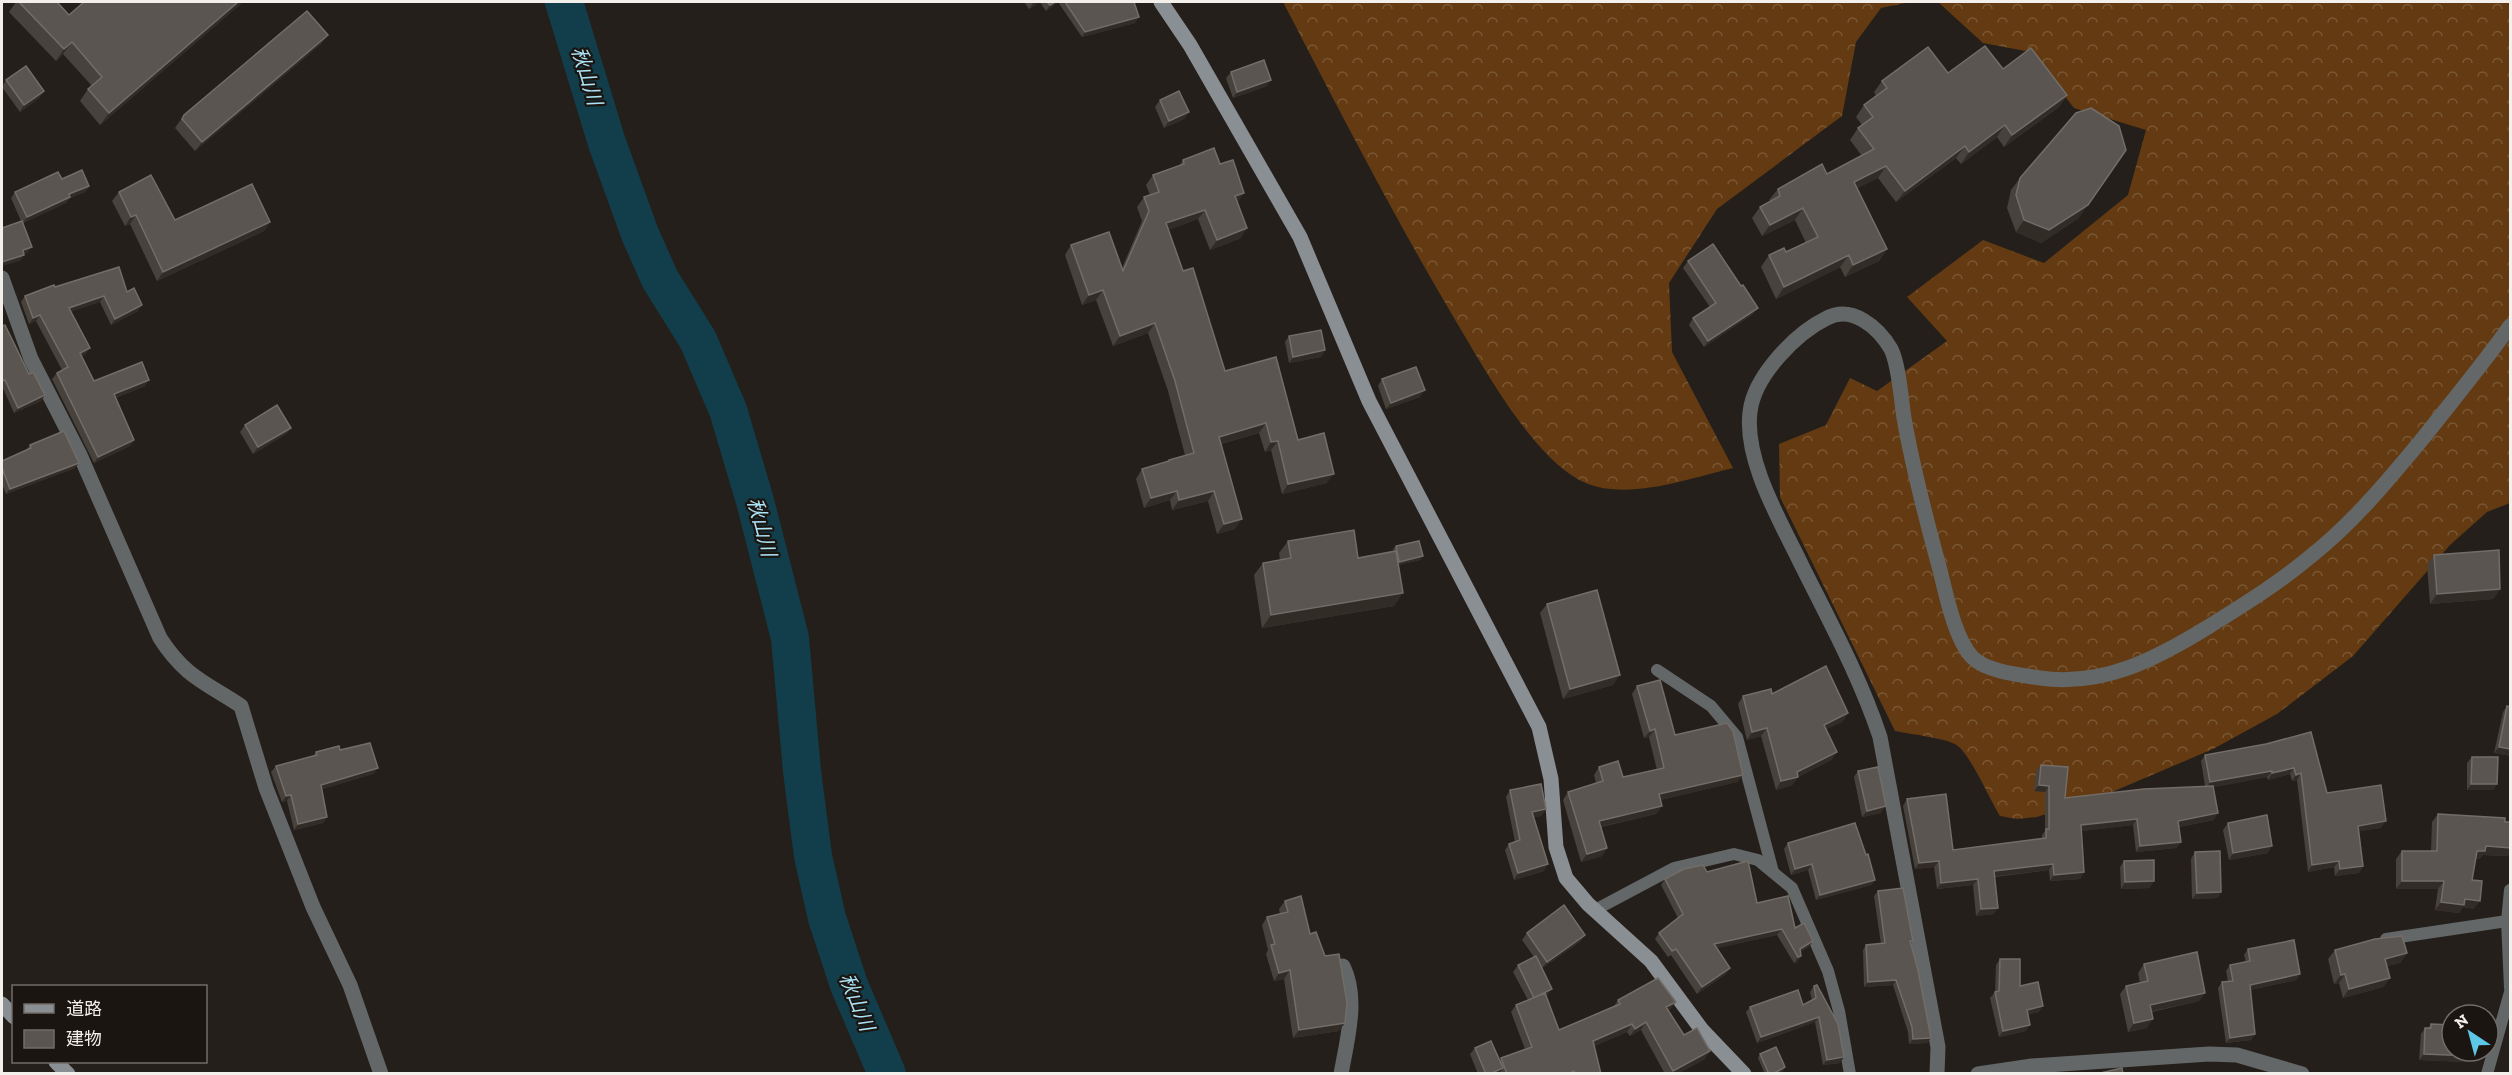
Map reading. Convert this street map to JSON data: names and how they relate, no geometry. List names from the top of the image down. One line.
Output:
{"water":["秋山川"],"legend":["道路","建物"],"north":"top left"}
